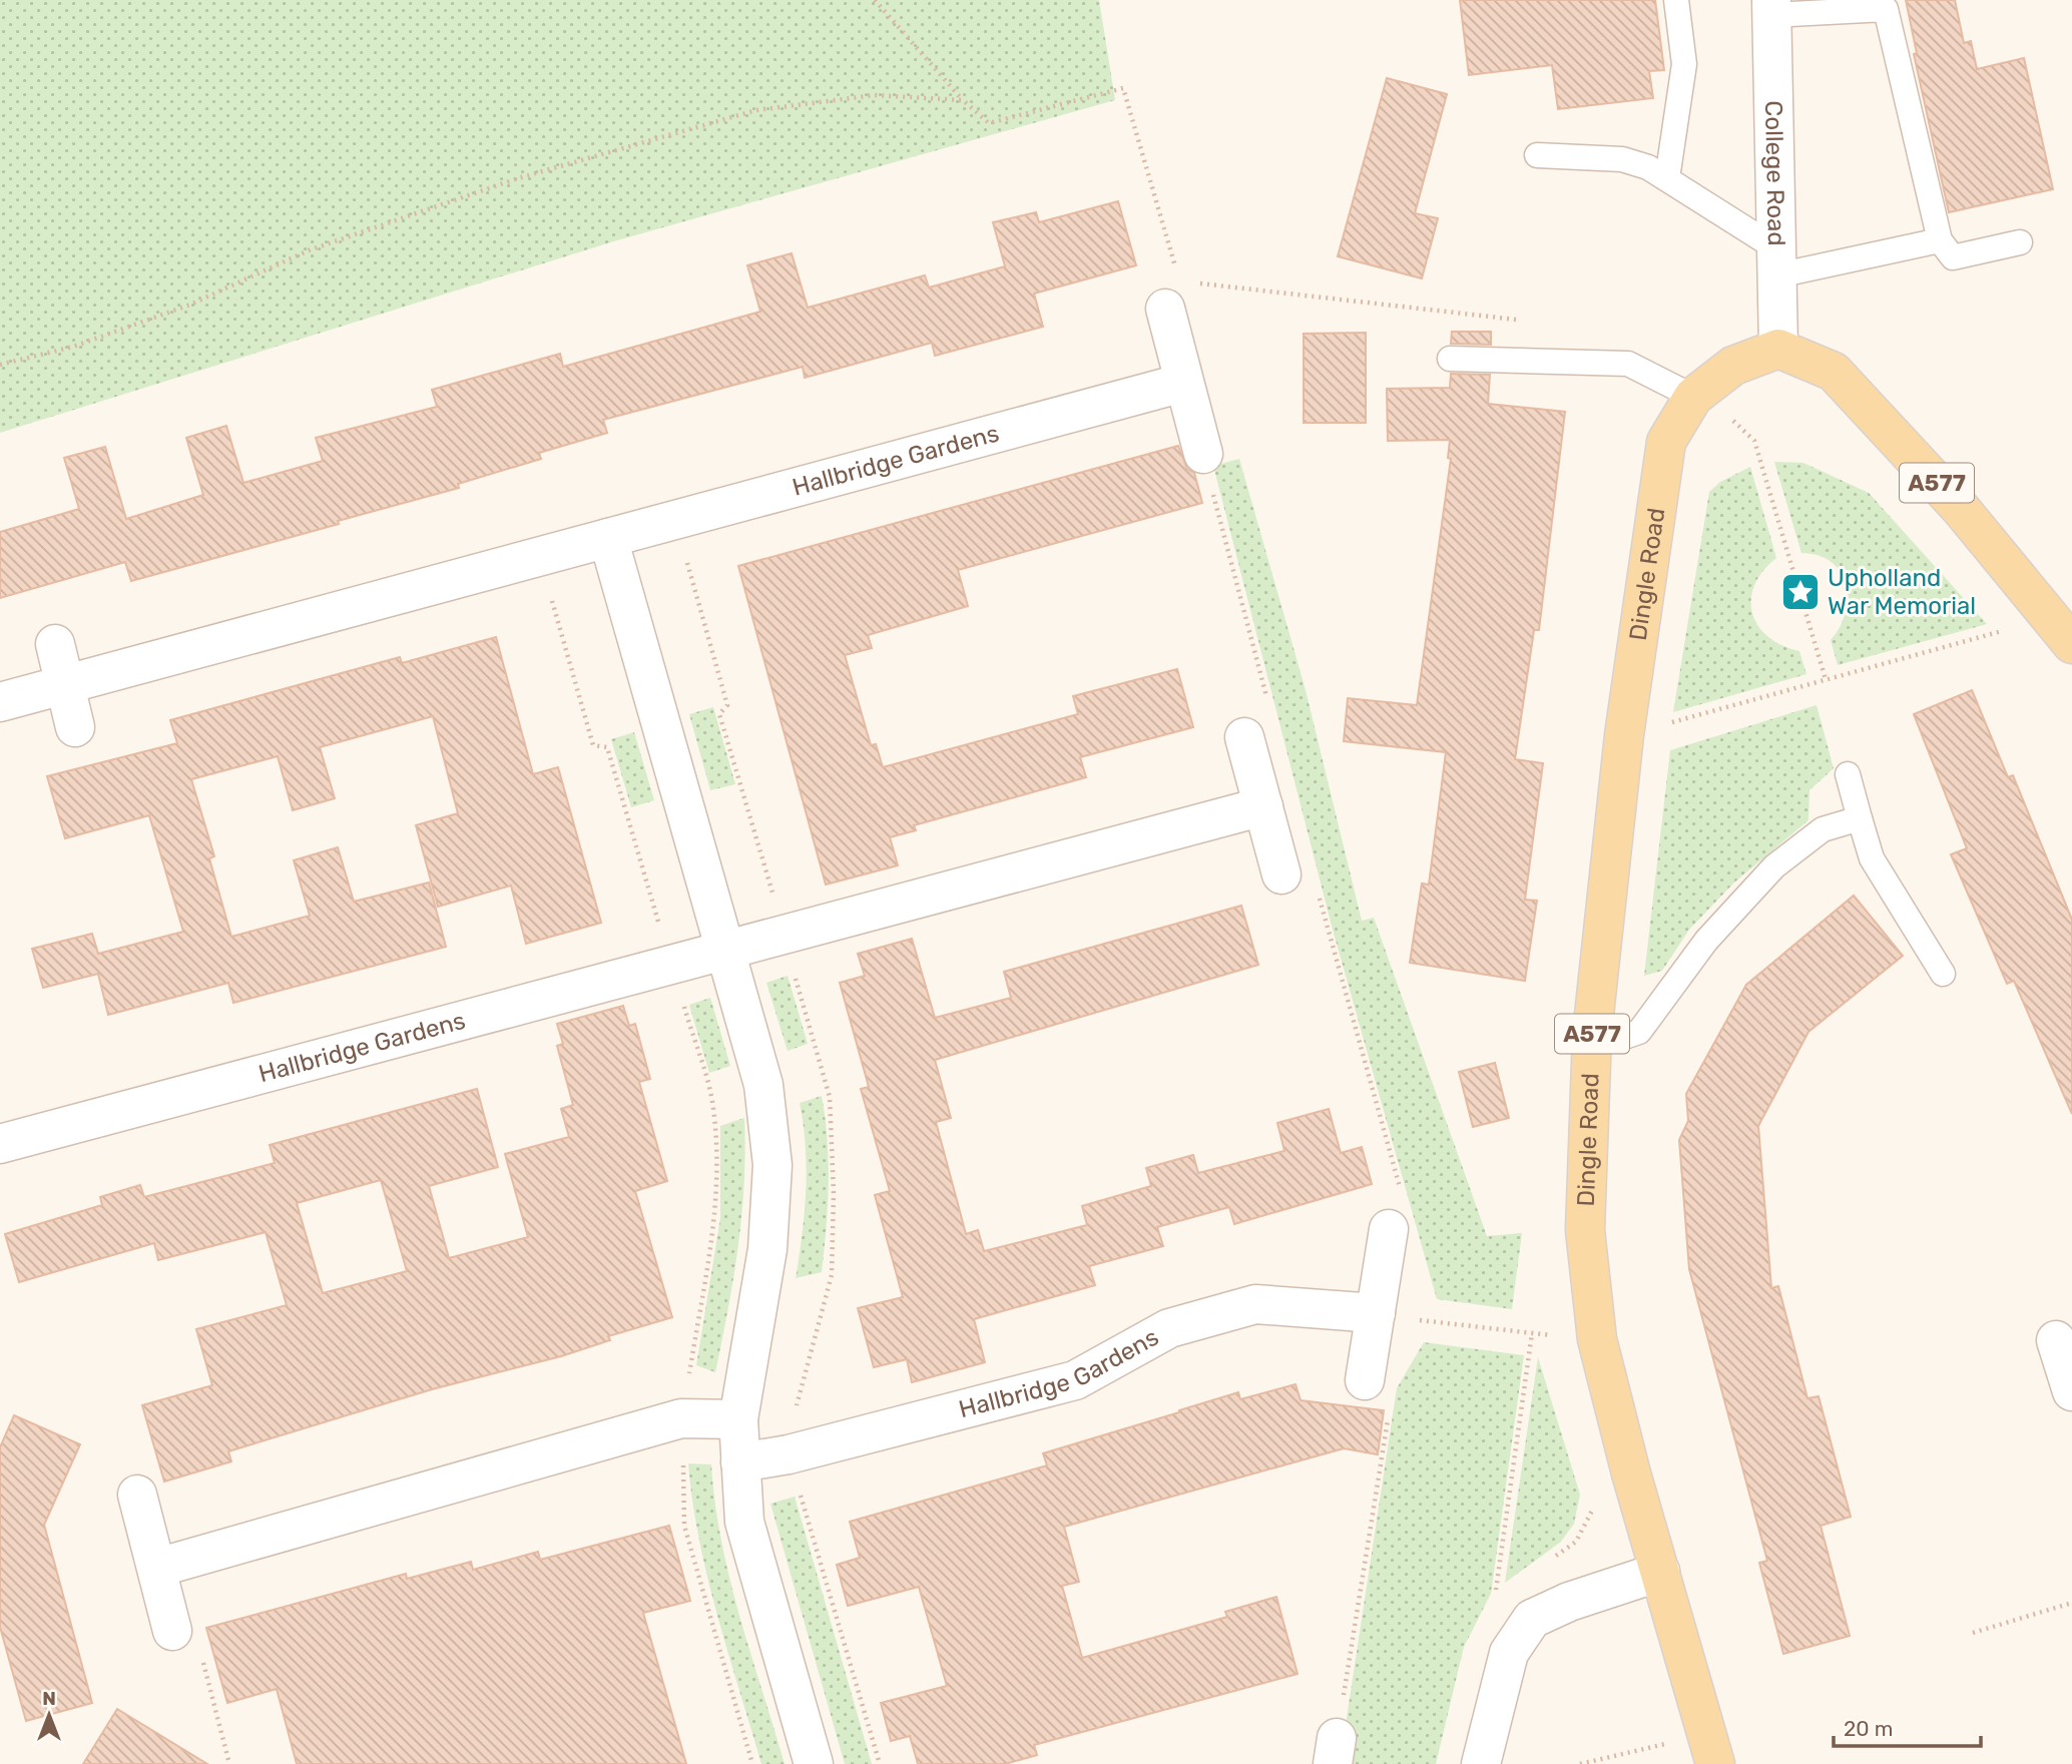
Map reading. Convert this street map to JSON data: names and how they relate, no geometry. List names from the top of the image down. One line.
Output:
{"streets":{"main road":["A577","Dingle Road"],"street":["College Road","Hallbridge Gardens"]},"crossings":[["College Road","A577"],["College Road","Dingle Road"],["A577","Dingle Road"]],"places":{"place":["Upholland War Memorial"]},"scale_bar":"20 m","north":"top"}
